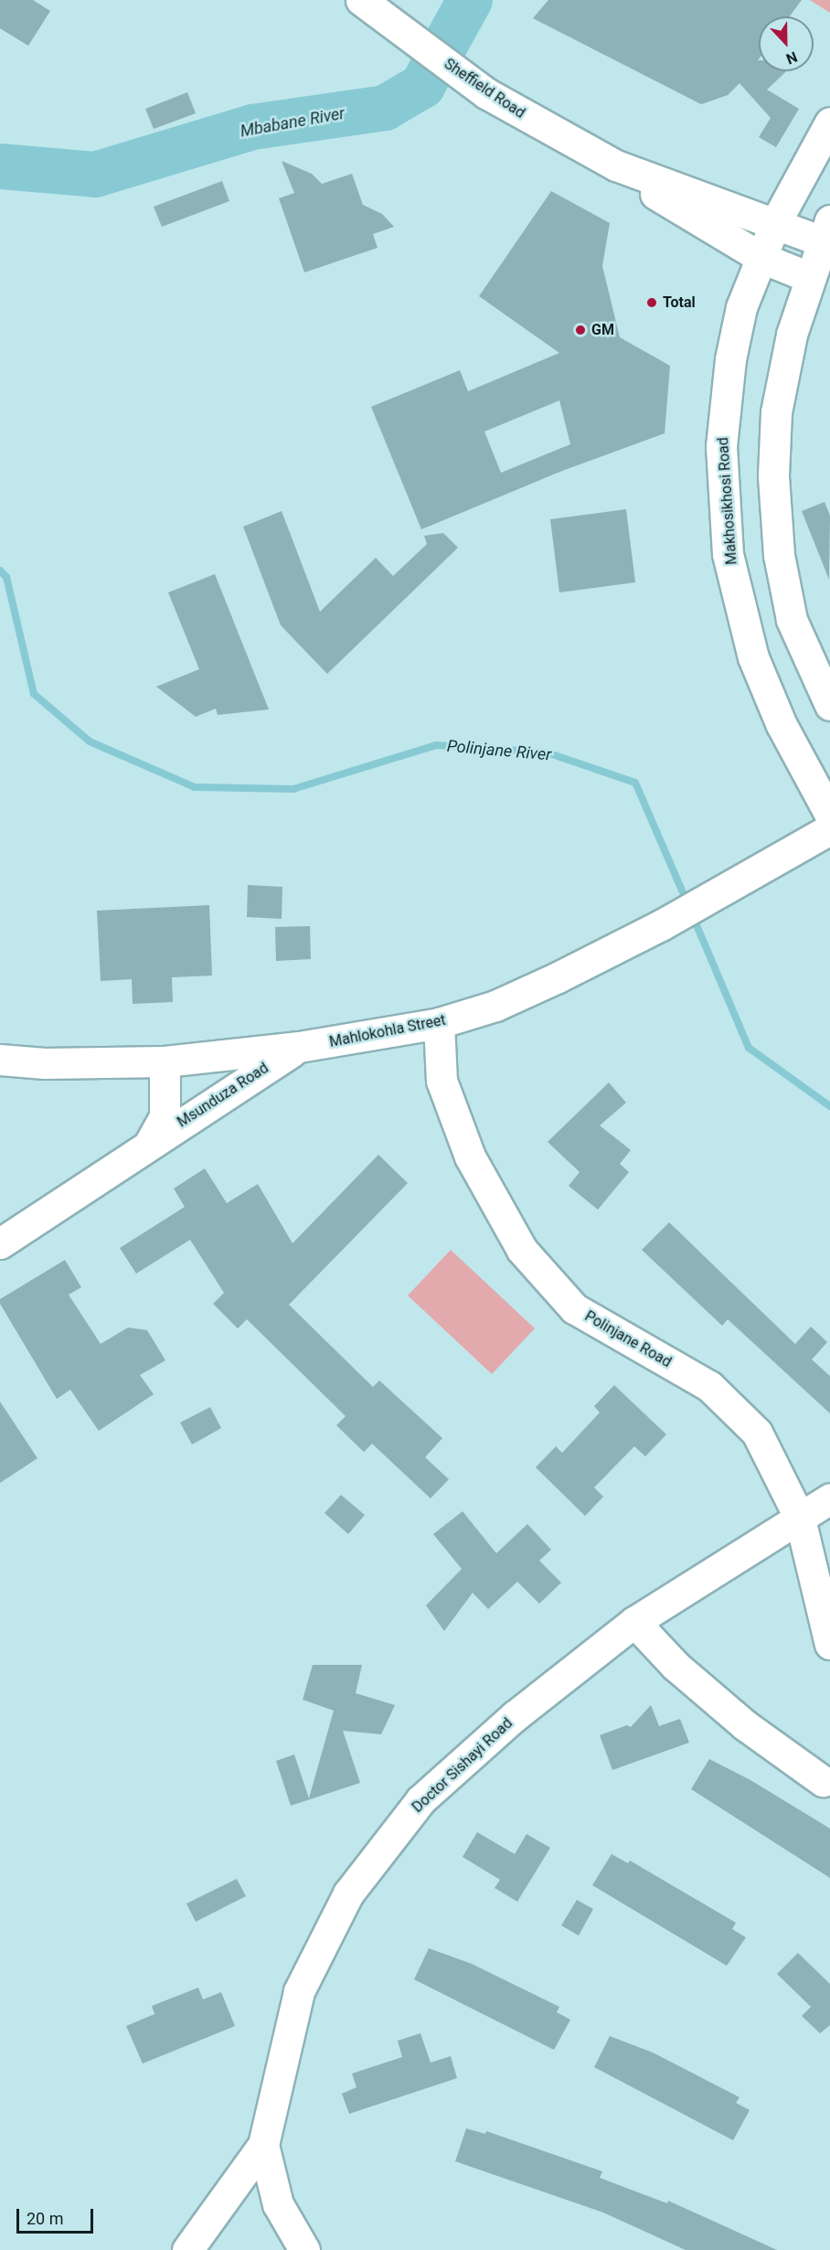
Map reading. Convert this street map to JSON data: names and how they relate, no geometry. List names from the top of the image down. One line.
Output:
{"streets":{"street":["Sheffield Road","Makhosikhosi Road","Mahlokohla Street","Msunduza Road","Polinjane Road","Doctor Sishayi Road"]},"crossings":[["Sheffield Road","Makhosikhosi Road"],["Mahlokohla Street","Msunduza Road"],["Mahlokohla Street","Polinjane Road"],["Polinjane Road","Doctor Sishayi Road"]],"water":["Mbabane River","Polinjane River"],"places":["Total","GM"],"scale_bar":"20 m","north":"bottom"}
